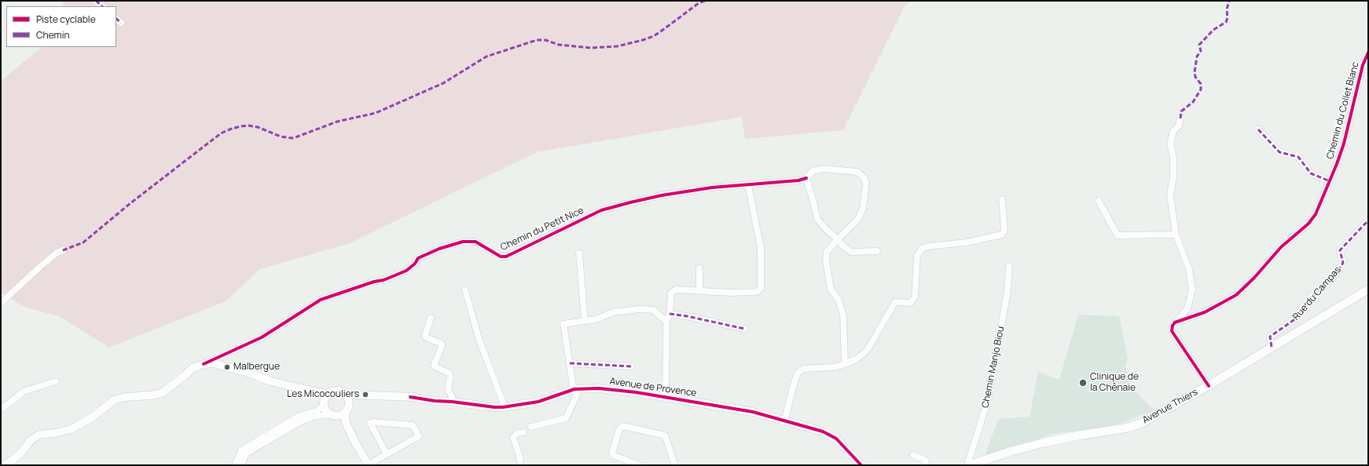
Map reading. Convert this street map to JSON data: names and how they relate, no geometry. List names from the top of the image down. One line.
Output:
{"streets":{"main road":["Avenue Thiers"],"street":["Chemin du Collet Blanc","Chemin du Petit Nice","Rue du Campas","Chemin Manjo Biou","Avenue de Provence"]},"crossings":[["Rue du Campas","Avenue Thiers"],["Chemin Manjo Biou","Avenue Thiers"]],"places":["Malbergue","Clinique de la Chênaie","Les Micocouliers"],"legend":["Piste cyclable","Chemin"]}
